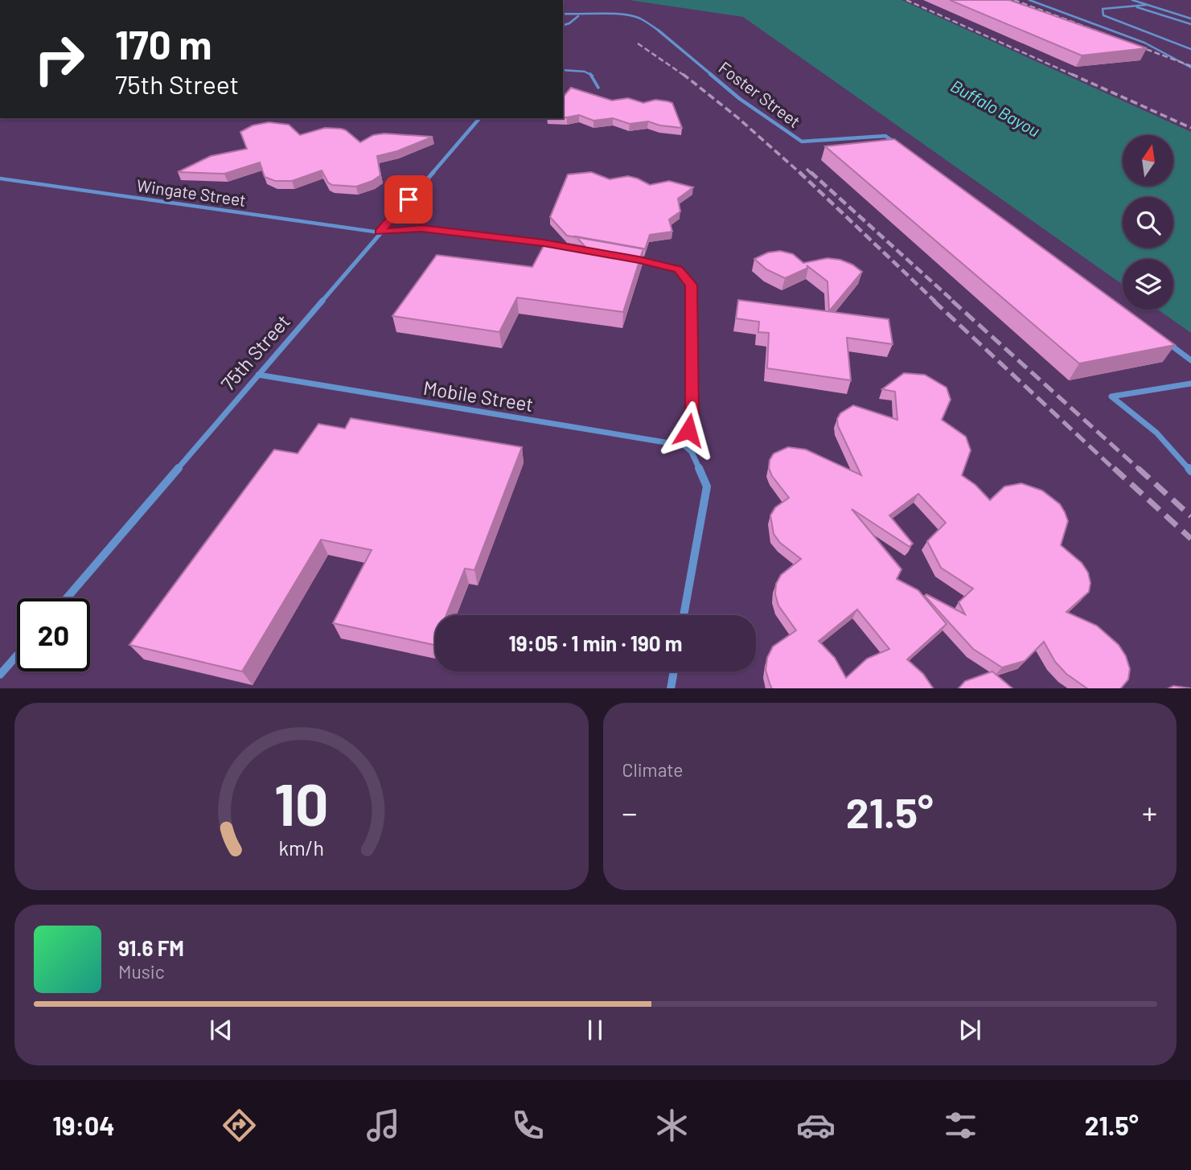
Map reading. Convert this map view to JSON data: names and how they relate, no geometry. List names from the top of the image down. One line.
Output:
{"streets":{"street":["Foster Street","75th Street","Mobile Street"],"lane":["Wingate Street"]},"crossings":[["Wingate Street","75th Street"],["75th Street","Mobile Street"]],"water":["Buffalo Bayou"],"north":"top","page":{"turn":["170 m","75th Street"],"limit":"20","trip":"19:05 · 1 min · 190 m","tile":"Climate","heat":["−","21.5°","+"],"song":["91.6 FM","Music"],"tabs":["19:04","21.5°"],"gauge":["10","km/h"]}}
